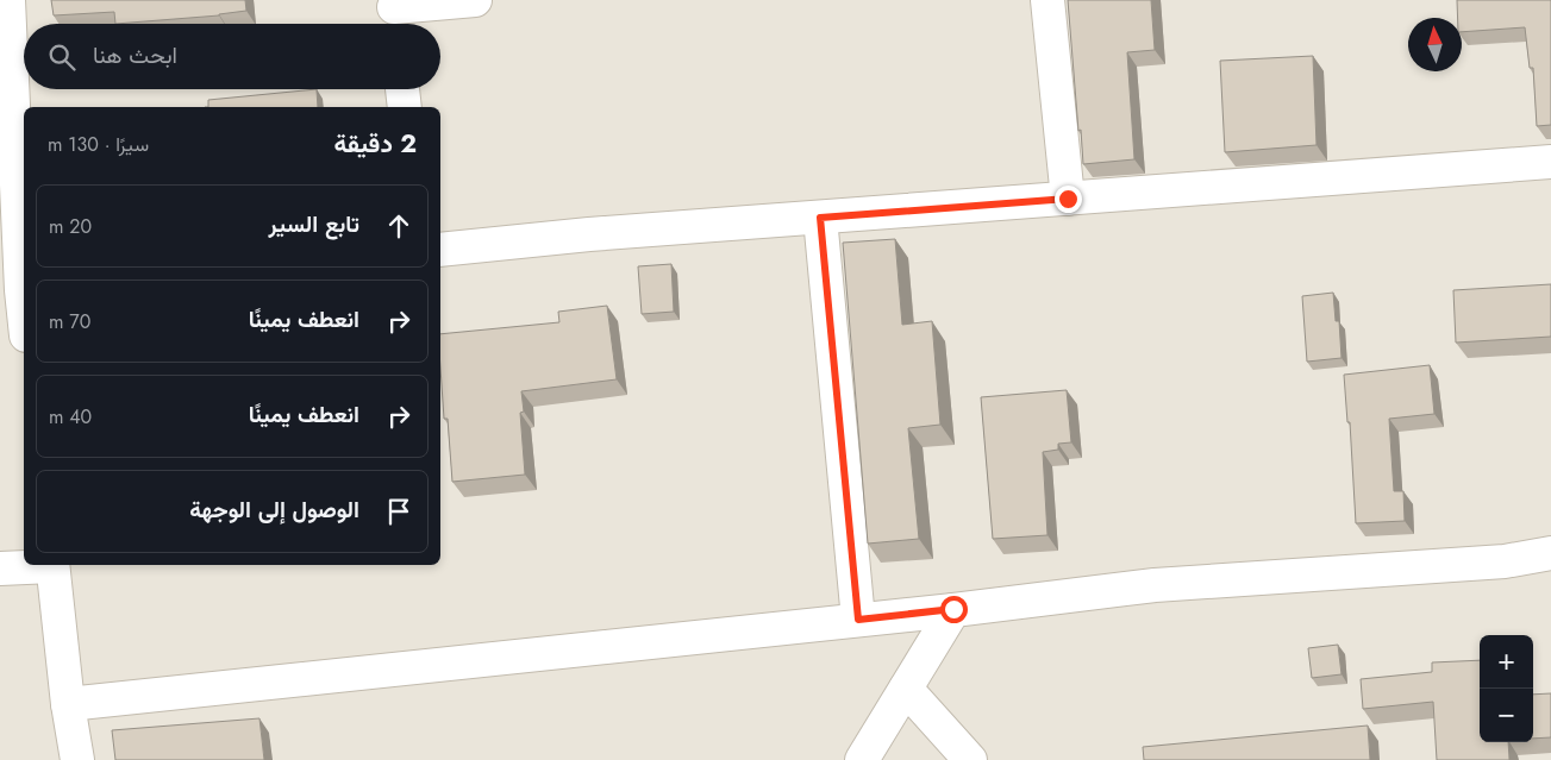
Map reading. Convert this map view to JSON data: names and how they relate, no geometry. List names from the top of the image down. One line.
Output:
{"north":"top","page":{"search":"ابحث هنا","heading":["2 دقيقة","سيرًا · 130 m"],"list":[["تابع السير","20 m"],["انعطف يمينًا","70 m"],["انعطف يمينًا","40 m"],"الوصول إلى الوجهة"],"map_buttons":["+","−"]}}
